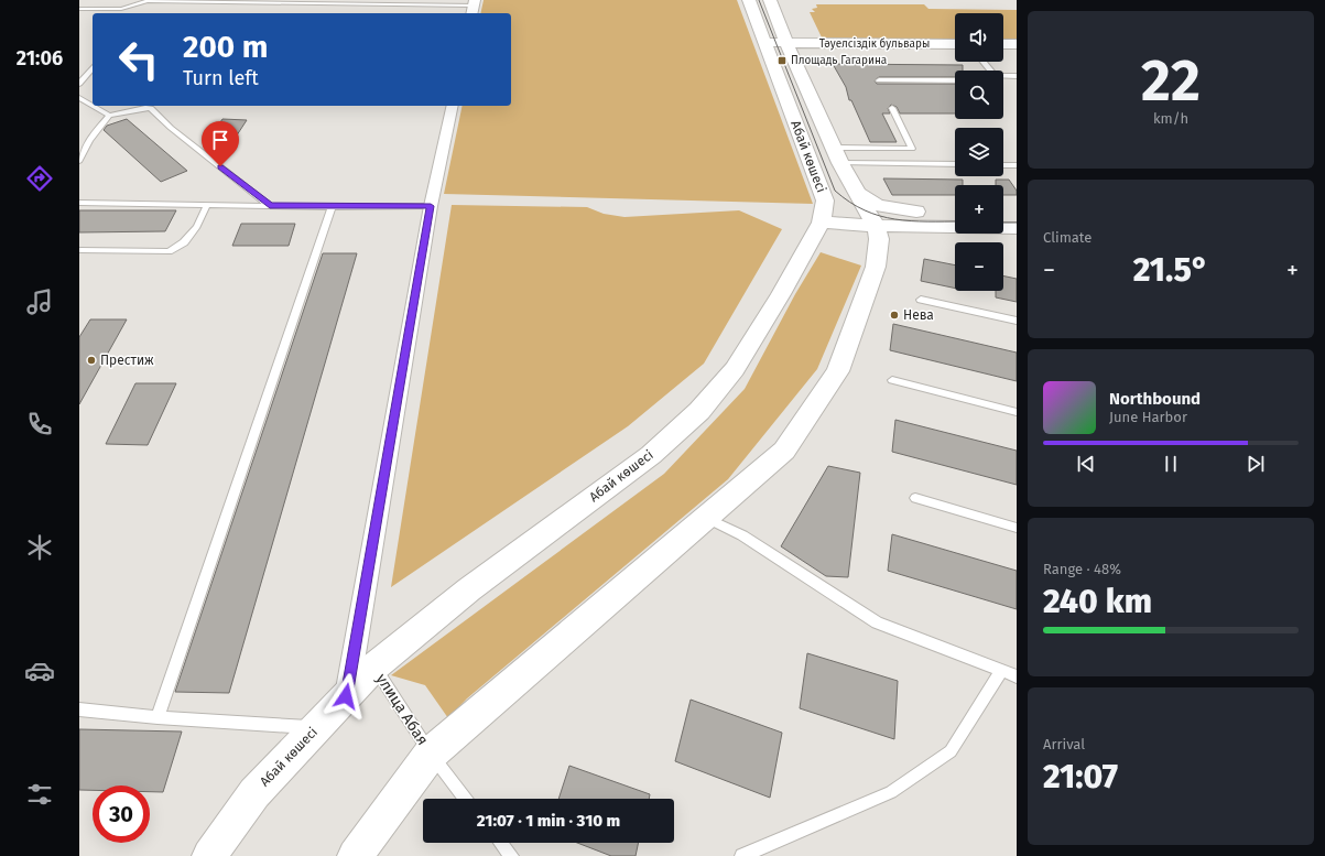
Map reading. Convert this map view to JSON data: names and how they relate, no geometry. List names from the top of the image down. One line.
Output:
{"streets":{"street":["Тәуелсіздік бульвары","Абай көшесі"],"lane":["улица Абая"]},"crossings":[["Тәуелсіздік бульвары","Абай көшесі"],["Абай көшесі","улица Абая"]],"places":{"transit":["Площадь Гагарина"],"other":["Нева","Престиж"]},"page":{"tabs":"21:06","tile":[["22","km/h"],"Climate",["Range · 48%","240 km"],["Arrival","21:07"]],"map_buttons":["+","−"],"turn":["200 m","Turn left"],"heat":["−","21.5°","+"],"song":["Northbound","June Harbor"],"limit":"30","trip":"21:07 · 1 min · 310 m"}}
